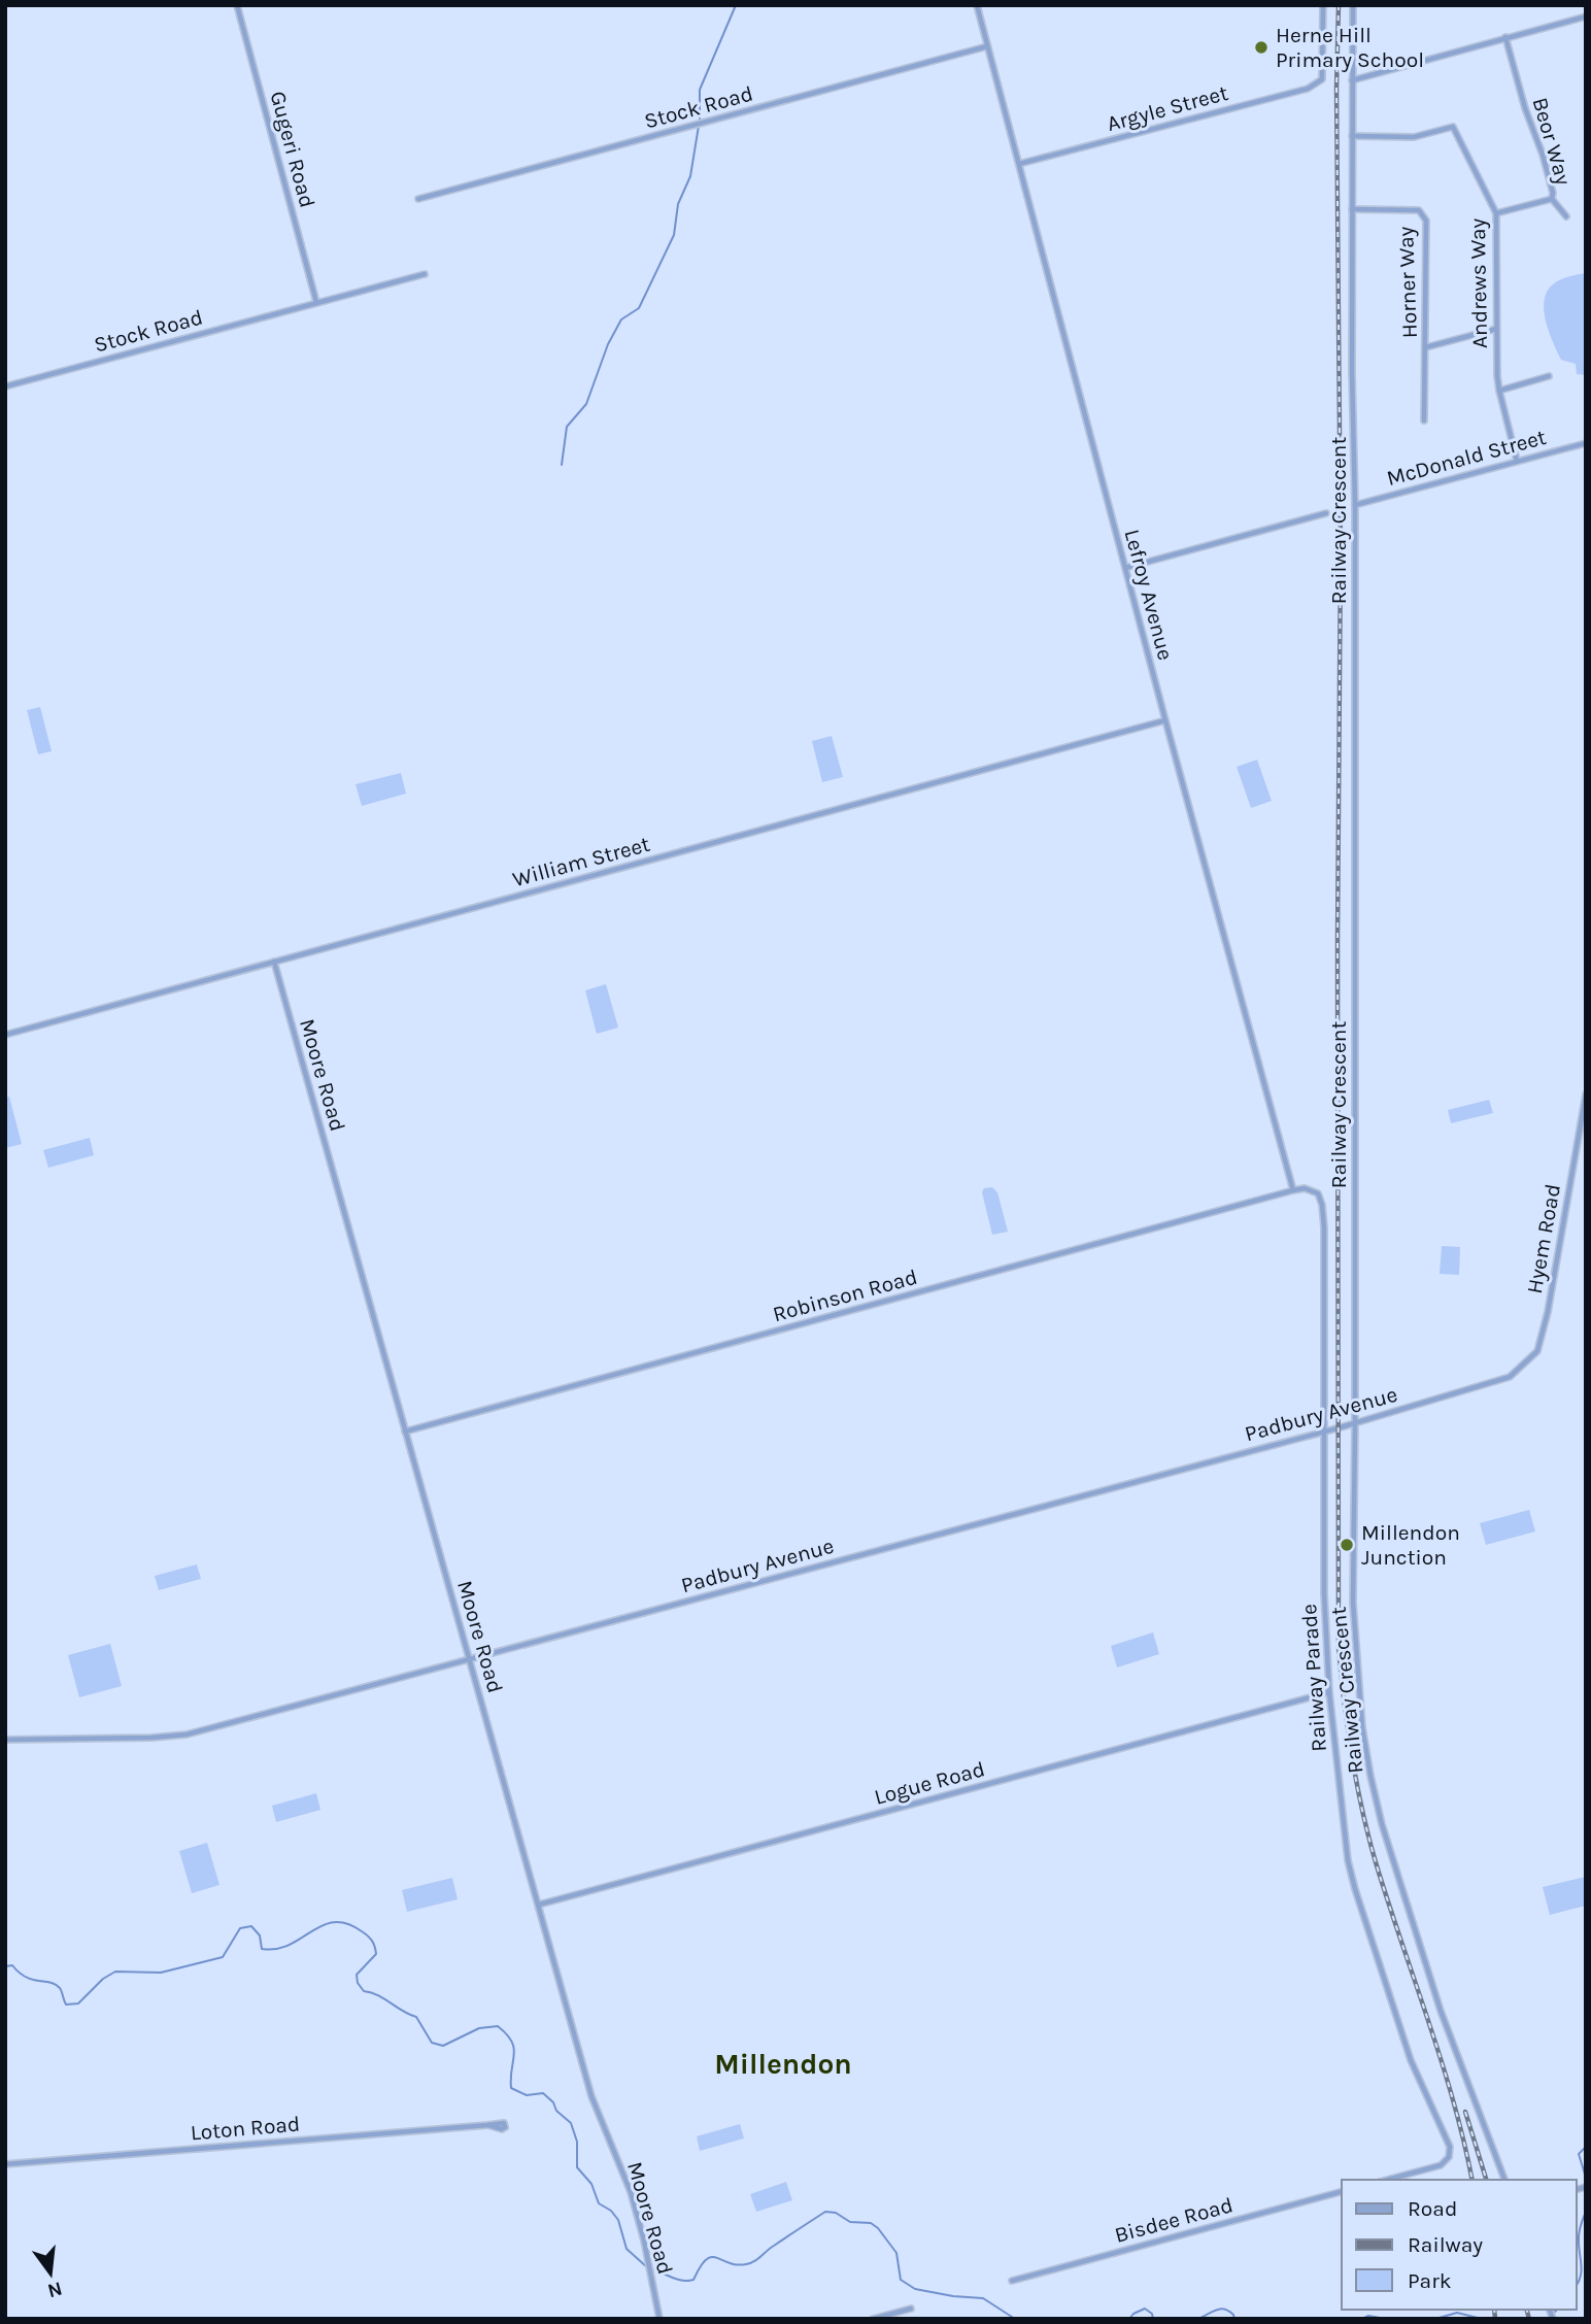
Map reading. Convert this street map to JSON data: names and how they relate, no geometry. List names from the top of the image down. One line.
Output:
{"streets":{"street":["Stock Road","Argyle Street","Beor Way","Gugeri Road","Horner Way","Andrews Way","McDonald Street","Railway Crescent","Lefroy Avenue","William Street","Moore Road","Hyem Road","Robinson Road","Padbury Avenue","Railway Parade","Logue Road","Loton Road","Bisdee Road"]},"crossings":[["Stock Road","Gugeri Road"],["Stock Road","Lefroy Avenue"],["Argyle Street","Lefroy Avenue"],["Beor Way","Andrews Way"],["Horner Way","Railway Crescent"],["Andrews Way","McDonald Street"],["Andrews Way","Railway Crescent"],["McDonald Street","Railway Crescent"],["Railway Crescent","Padbury Avenue"],["Lefroy Avenue","William Street"],["Lefroy Avenue","Robinson Road"],["Lefroy Avenue","Railway Parade"],["William Street","Moore Road"],["Moore Road","Robinson Road"],["Moore Road","Padbury Avenue"],["Moore Road","Logue Road"],["Hyem Road","Padbury Avenue"],["Robinson Road","Railway Parade"],["Padbury Avenue","Railway Parade"],["Railway Parade","Logue Road"]],"districts":["Millendon"],"places":["Herne Hill Primary School","Millendon Junction"],"legend":["Road","Railway","Park"],"north":"bottom"}
